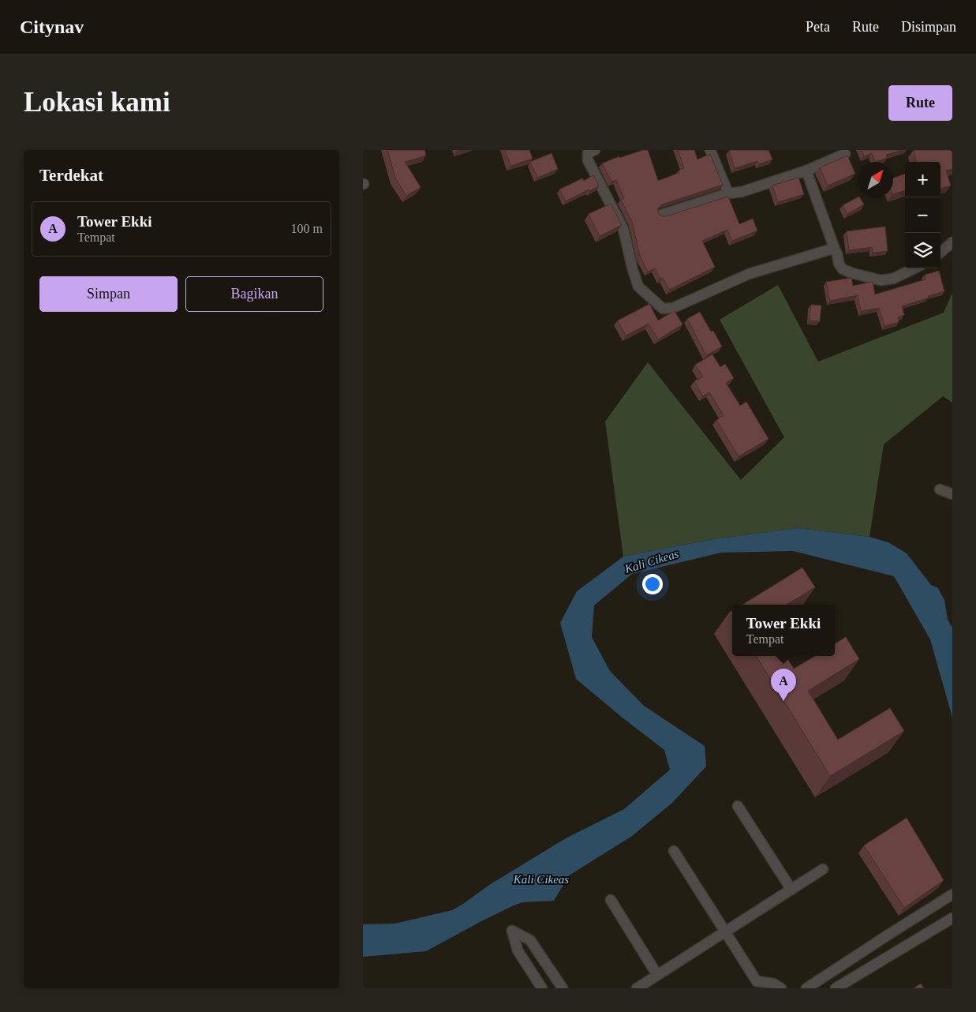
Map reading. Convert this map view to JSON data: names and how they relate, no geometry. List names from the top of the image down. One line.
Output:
{"water":["Kali Cikeas"],"north":"top right","page":{"header":"Citynav","nav":["Peta","Rute","Disimpan"],"buttons":["Rute",["Simpan","Bagikan"]],"title":"Lokasi kami","heading":"Terdekat","map_buttons":["+","−"],"list":[{"mark":"A","name":"Tower Ekki","note":"Tempat","value":"100 m"}],"popup":["Tower Ekki","Tempat"],"pins":"A"}}
